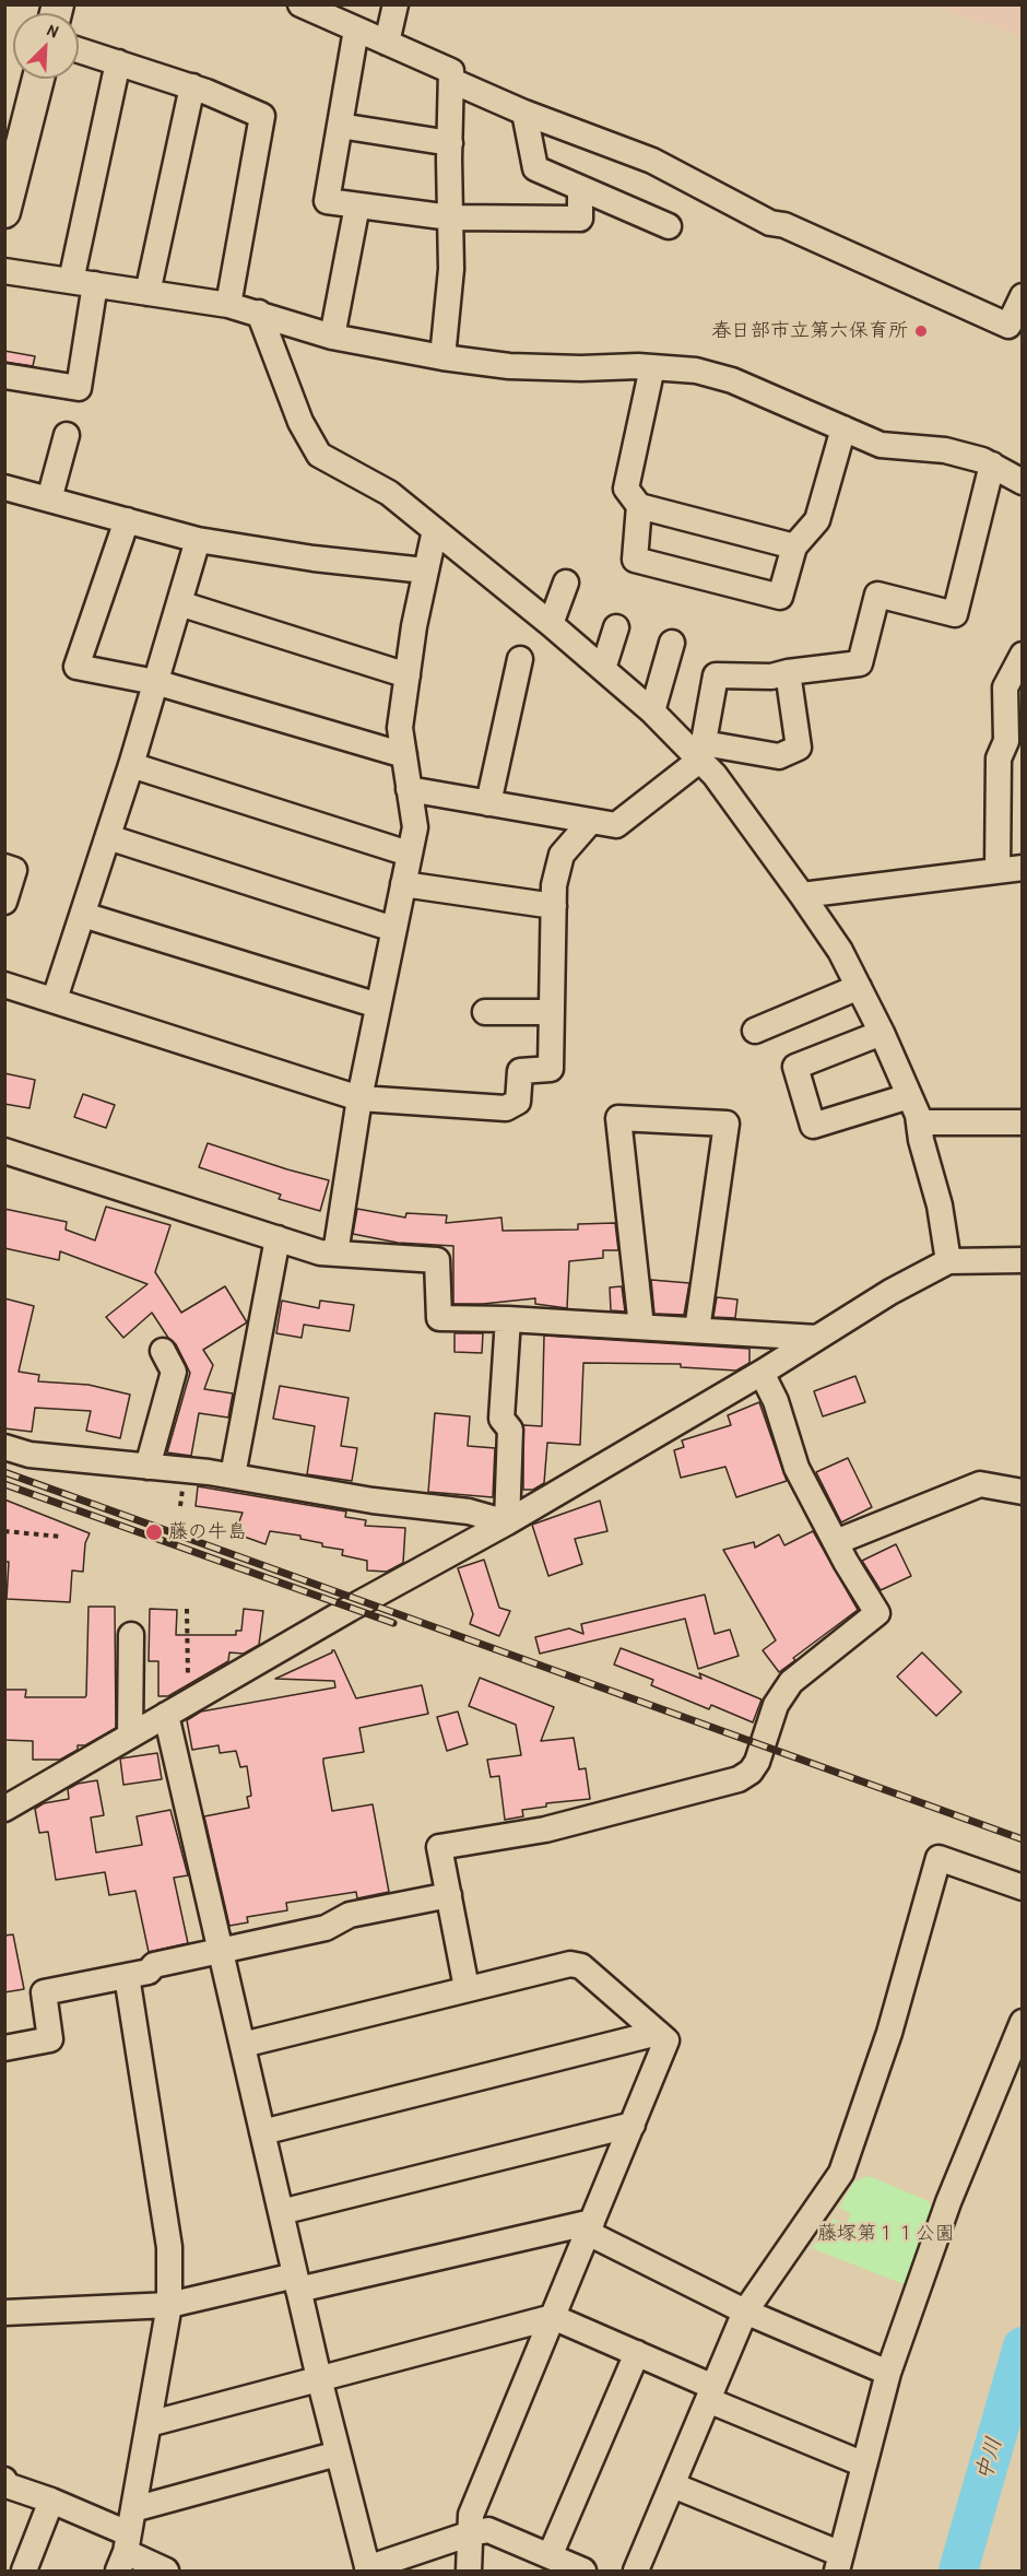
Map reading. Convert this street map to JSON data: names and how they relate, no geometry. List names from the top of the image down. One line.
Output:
{"water":["中川"],"parks":["藤塚第１１公園"],"places":["春日部市立第六保育所","藤の牛島"],"north":"top right"}
